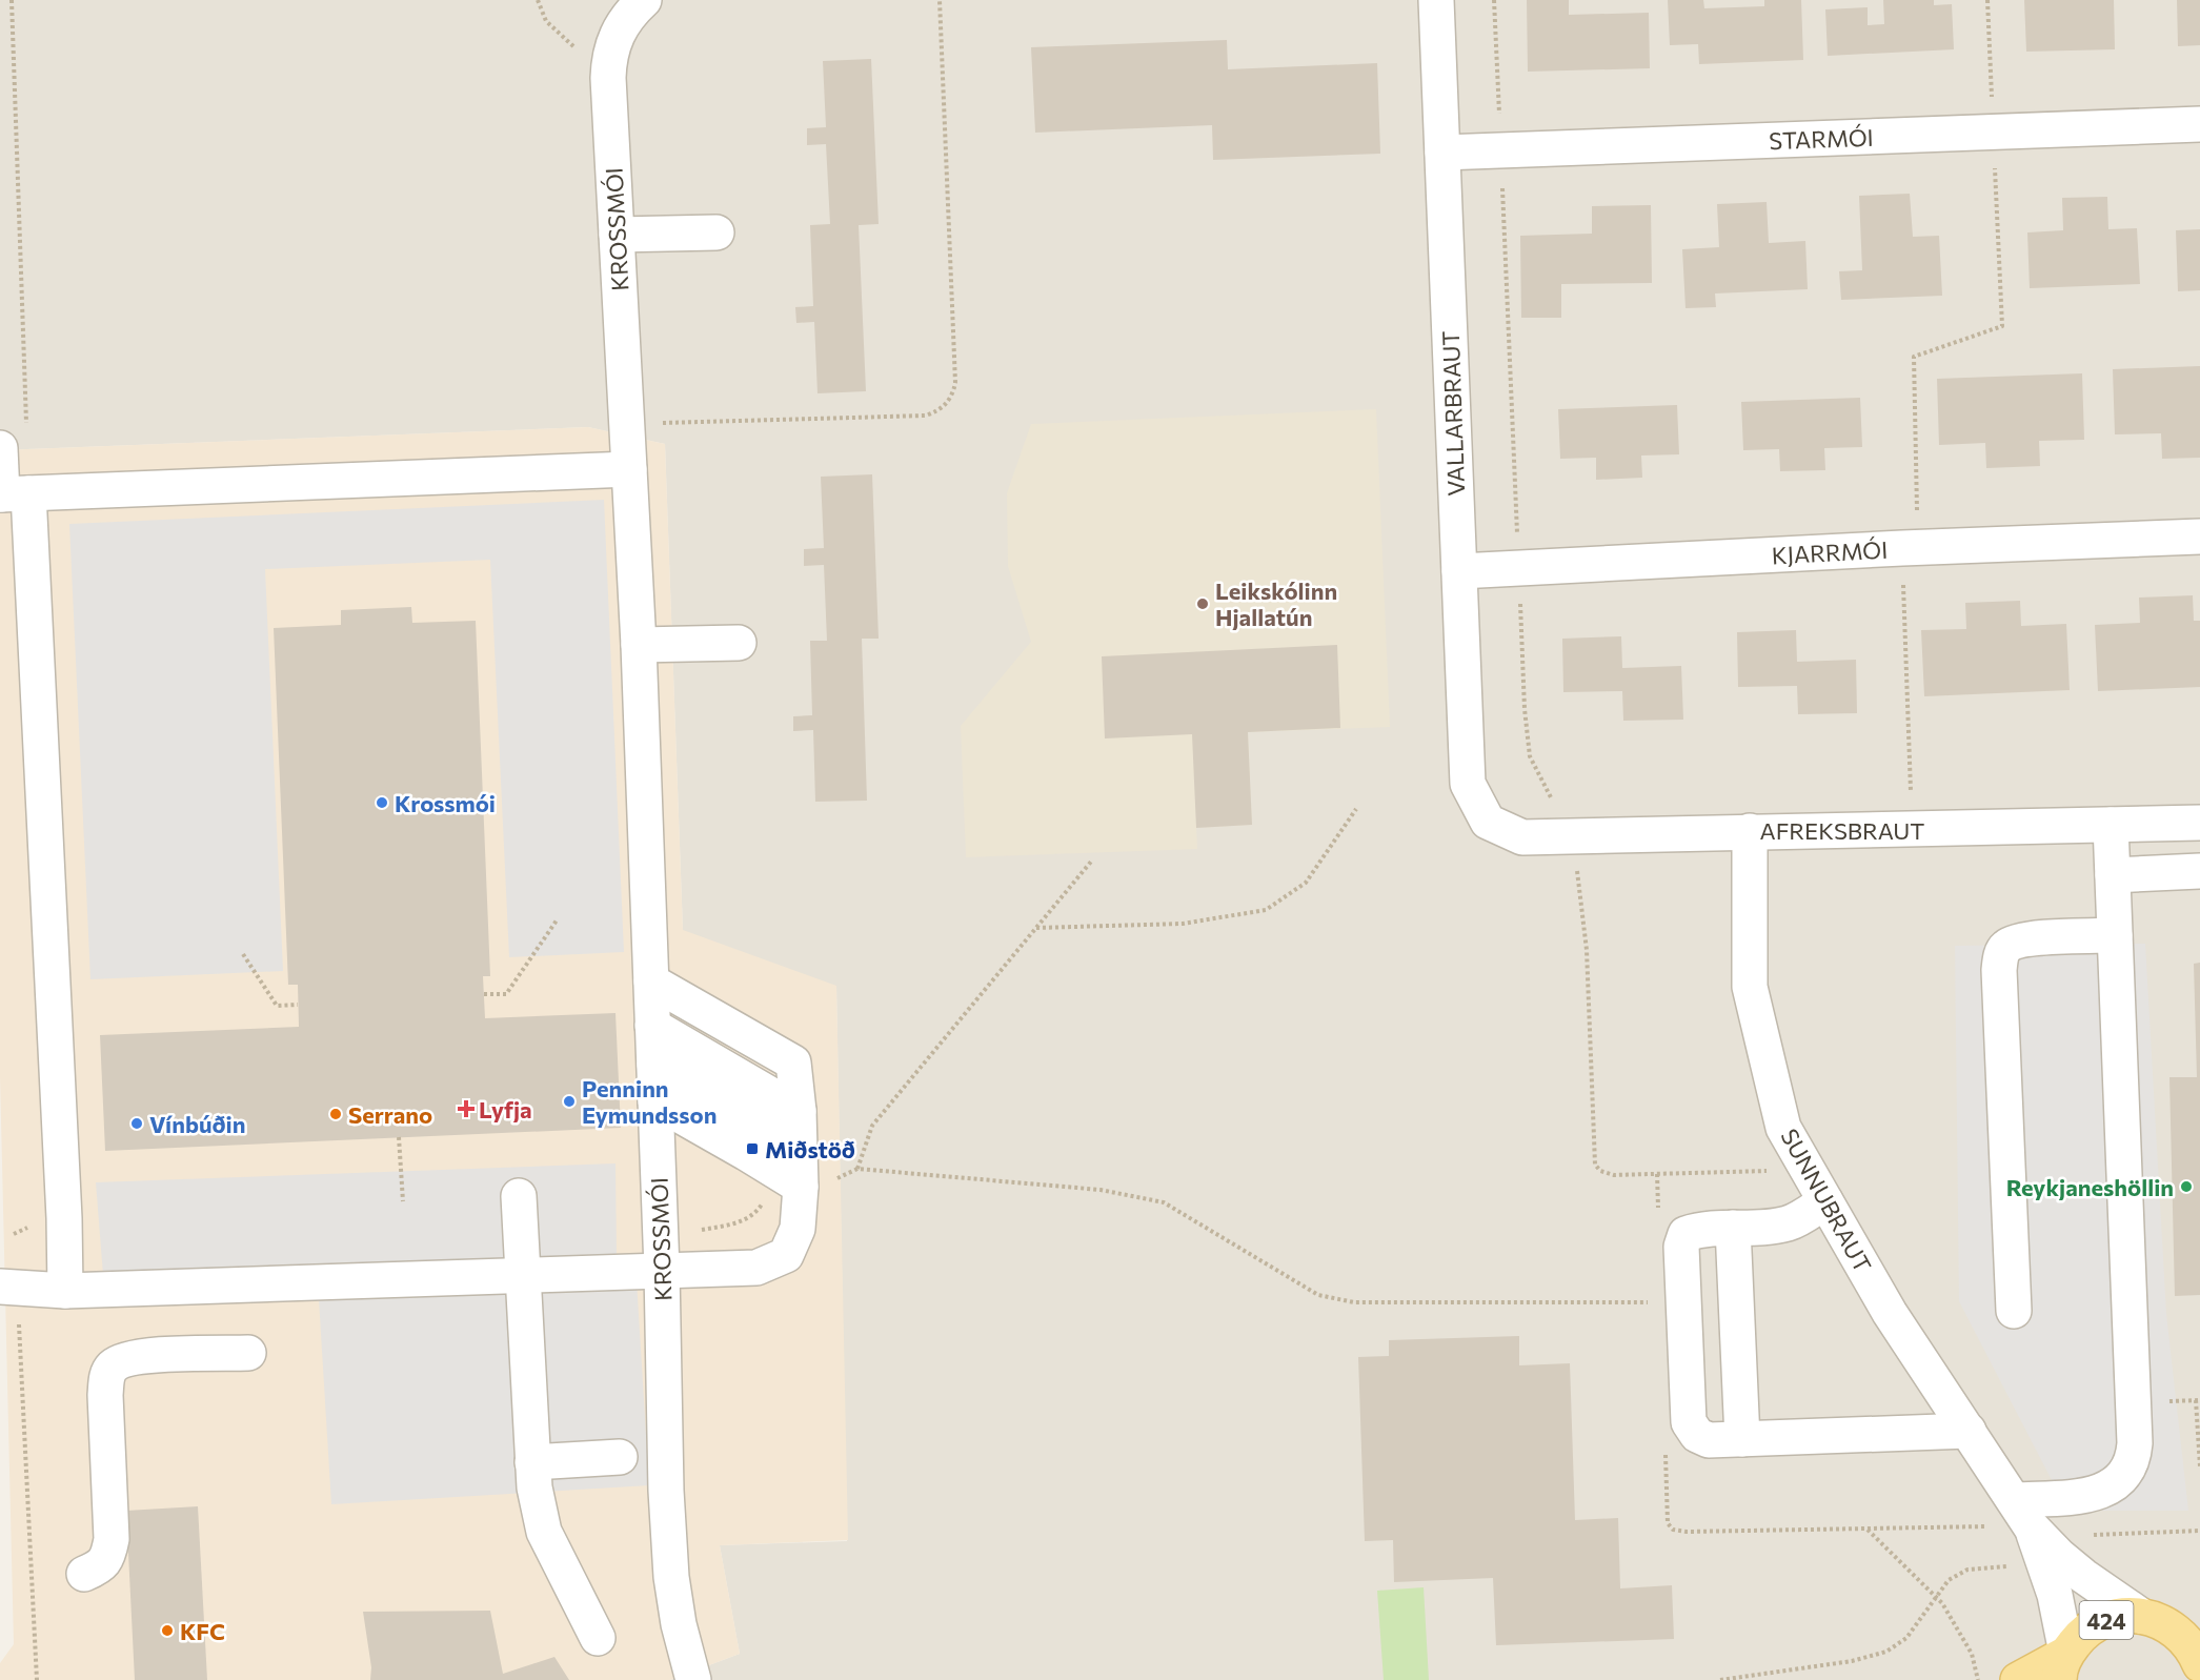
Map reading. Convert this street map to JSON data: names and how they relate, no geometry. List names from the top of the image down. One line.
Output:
{"streets":{"main road":["424"],"street":["STARMÓI","KROSSMÓI","VALLARBRAUT","KJARRMÓI","AFREKSBRAUT","SUNNUBRAUT"]},"crossings":[["STARMÓI","VALLARBRAUT"],["VALLARBRAUT","KJARRMÓI"],["VALLARBRAUT","AFREKSBRAUT"],["AFREKSBRAUT","SUNNUBRAUT"],["SUNNUBRAUT","424"]],"places":{"other":["Leikskólinn Hjallatún","Krossmói","Penninn Eymundsson","Serrano","Vínbúðin","Reykjaneshöllin","KFC"],"health":["Lyfja"],"transit":["Miðstöð"]}}
